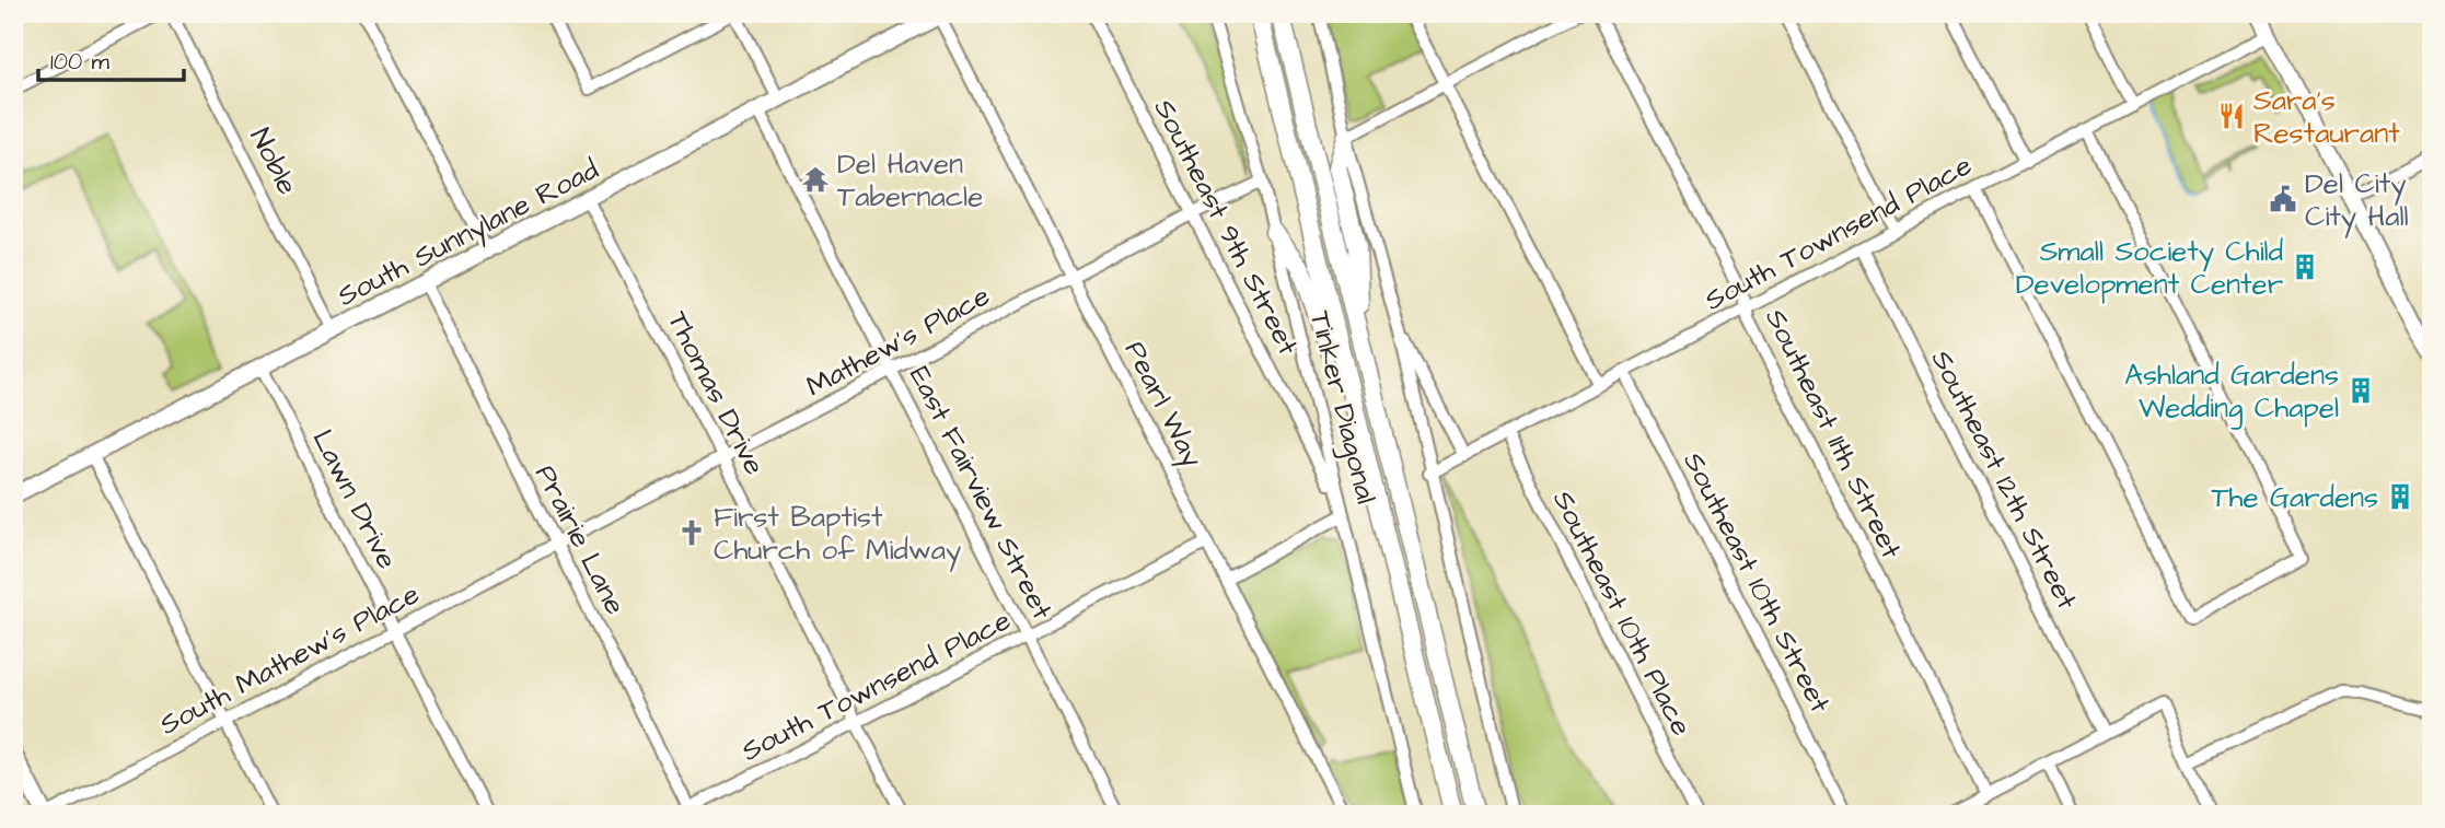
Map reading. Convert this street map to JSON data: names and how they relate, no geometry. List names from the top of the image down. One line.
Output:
{"streets":{"highway":["Tinker Diagonal"],"main road":["South Sunnylane Road"],"street":["Noble","Southeast 9th Street","South Townsend Place","Mathew's Place","Thomas Drive","Pearl Way","Southeast 11th Street","Southeast 12th Street","East Fairview Street","Lawn Drive","Prairie Lane","Southeast 10th Street","Southeast 10th Place","South Mathew's Place"]},"crossings":[["Noble","South Sunnylane Road"],["Southeast 9th Street","Mathew's Place"],["Southeast 9th Street","Tinker Diagonal"],["South Sunnylane Road","Thomas Drive"],["South Sunnylane Road","Pearl Way"],["South Sunnylane Road","East Fairview Street"],["South Sunnylane Road","Lawn Drive"],["South Sunnylane Road","Prairie Lane"],["South Townsend Place","Thomas Drive"],["South Townsend Place","Pearl Way"],["South Townsend Place","Southeast 11th Street"],["South Townsend Place","Southeast 12th Street"],["South Townsend Place","East Fairview Street"],["South Townsend Place","Prairie Lane"],["South Townsend Place","Southeast 10th Street"],["South Townsend Place","Southeast 10th Place"],["Mathew's Place","Thomas Drive"],["Mathew's Place","Pearl Way"],["Mathew's Place","Tinker Diagonal"],["Mathew's Place","East Fairview Street"],["Mathew's Place","Prairie Lane"],["Mathew's Place","South Mathew's Place"],["Lawn Drive","South Mathew's Place"],["Prairie Lane","South Mathew's Place"]],"places":{"restaurant":["Sara's Restaurant"],"temple":["Del Haven Tabernacle"],"public building":["Del City City Hall"],"building":["Small Society Child Development Center","Ashland Gardens Wedding Chapel","The Gardens"],"church":["First Baptist Church of Midway"]},"scale_bar":"100 m"}
